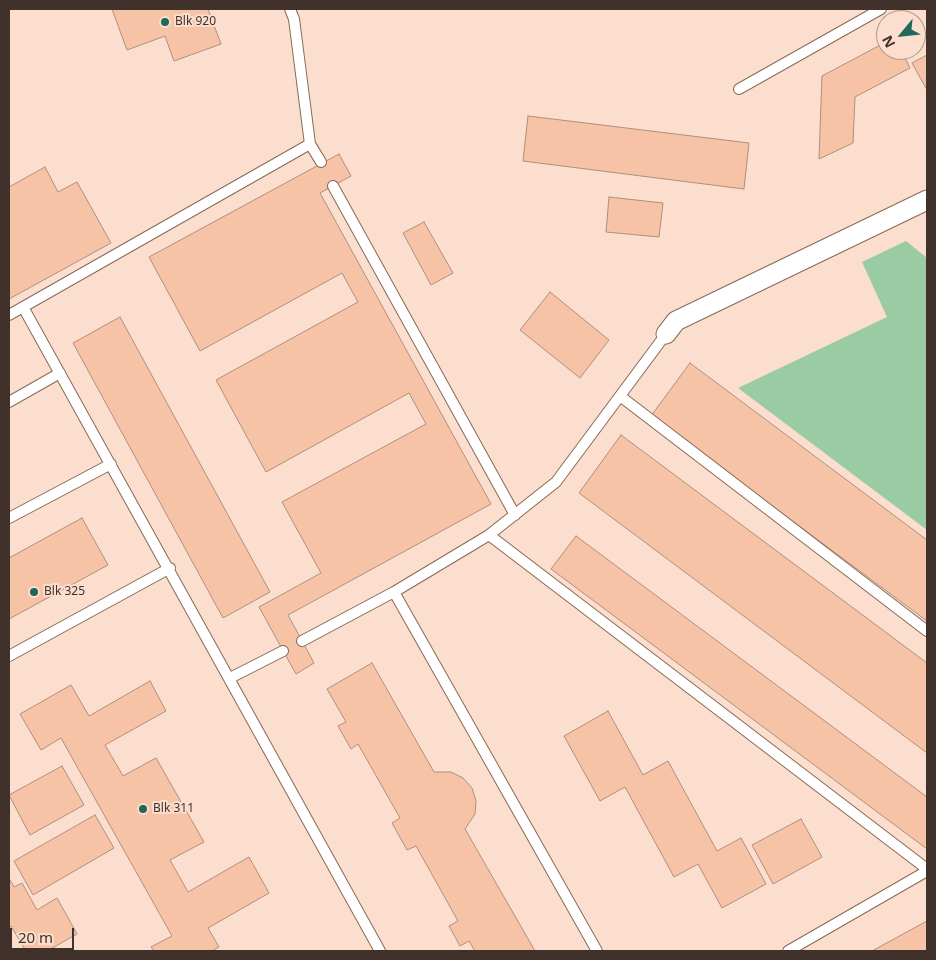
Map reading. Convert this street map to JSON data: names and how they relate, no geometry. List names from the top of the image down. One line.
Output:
{"places":["Blk 920","Blk 325","Blk 311"],"scale_bar":"20 m","north":"bottom left"}
